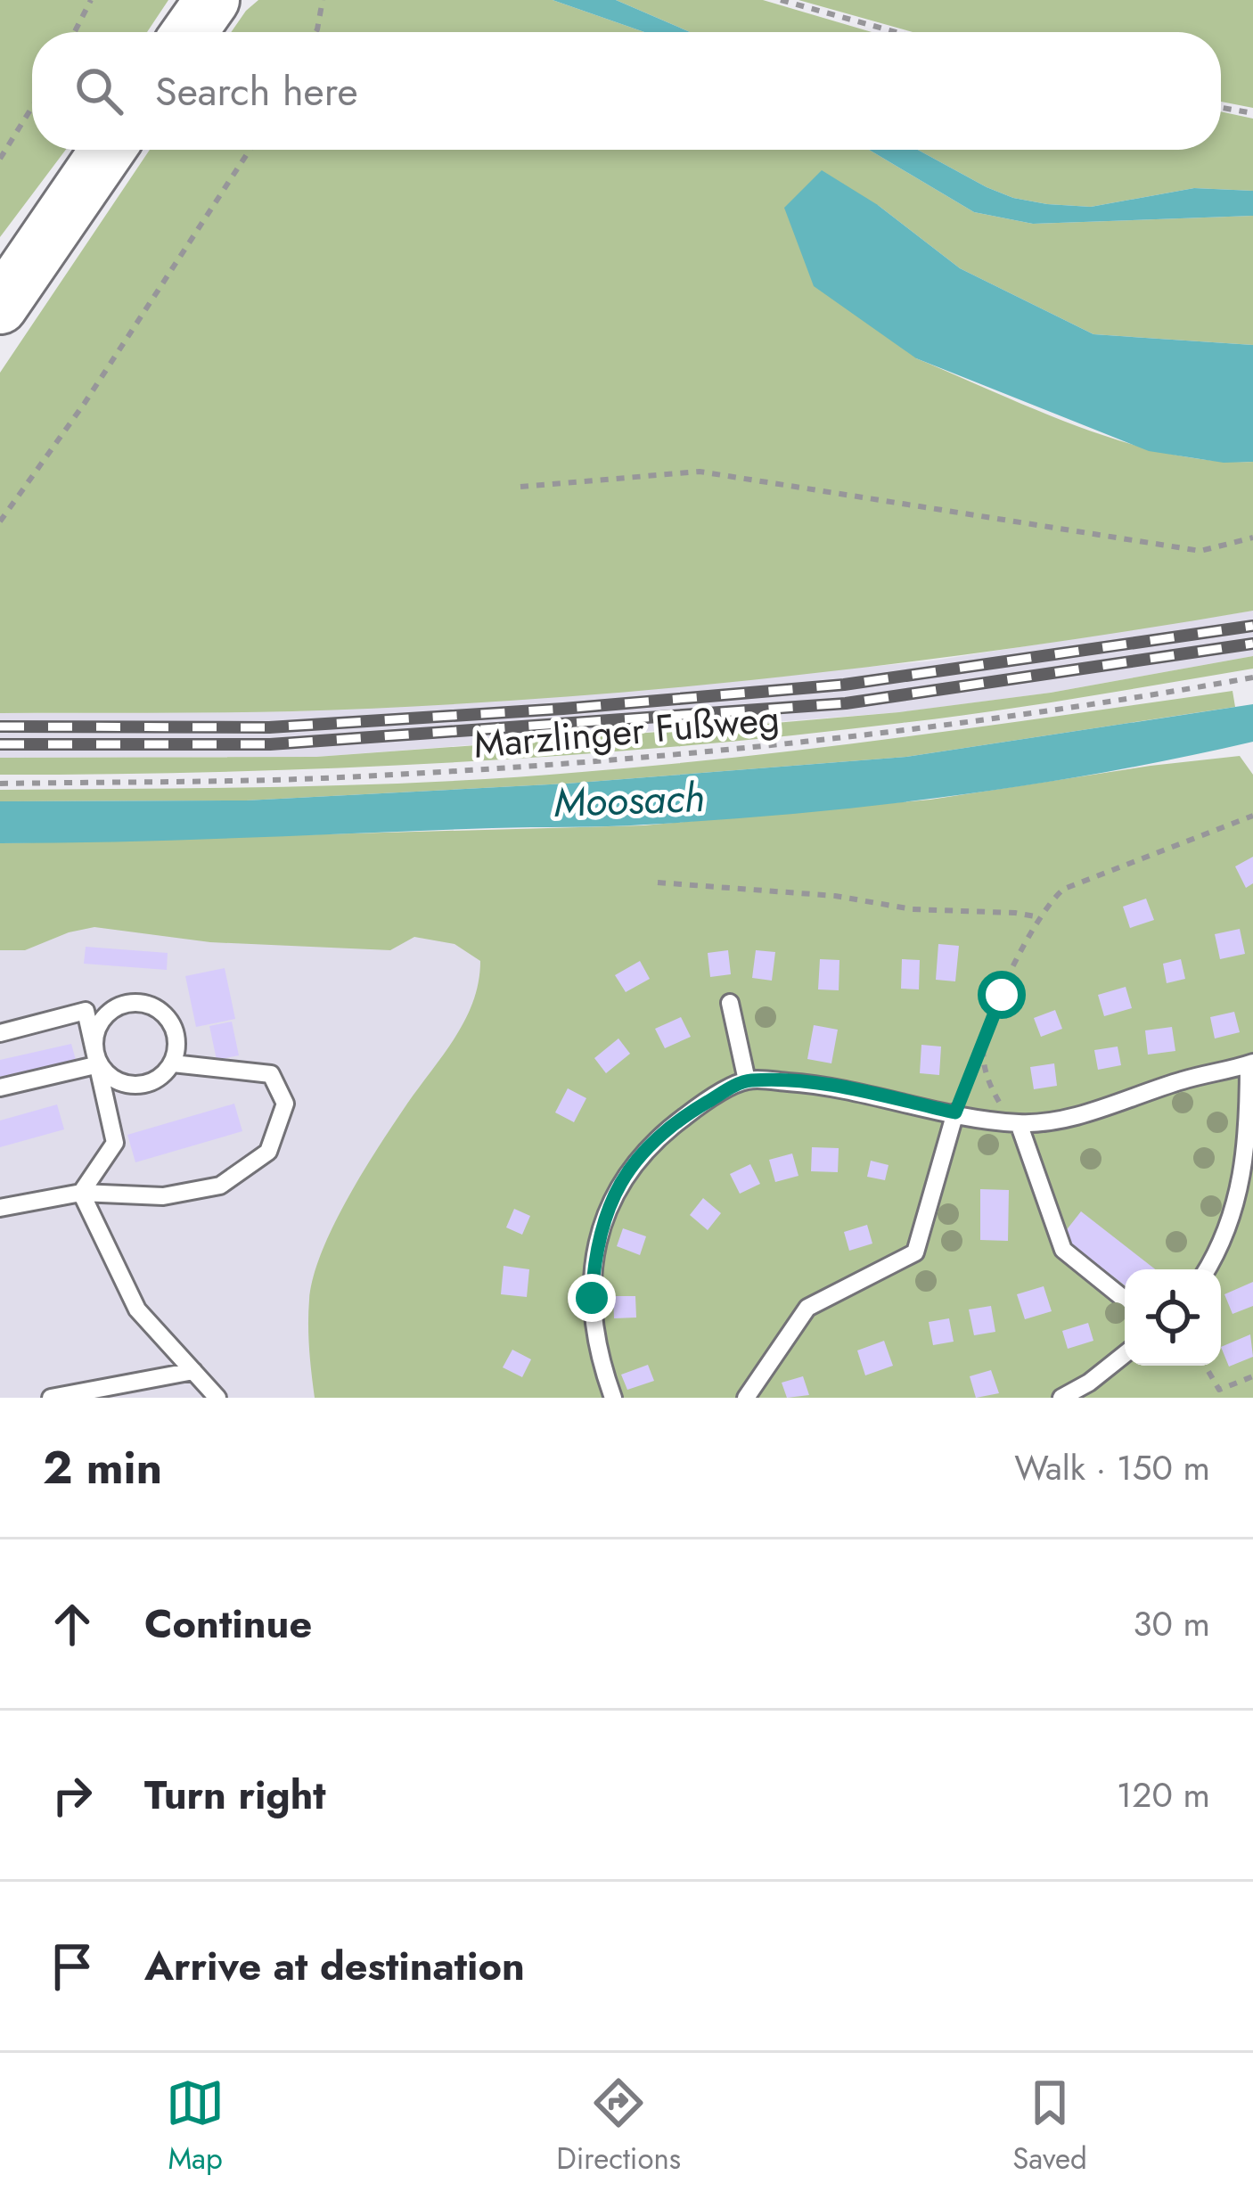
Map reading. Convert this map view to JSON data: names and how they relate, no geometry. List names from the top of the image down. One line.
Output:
{"streets":{"path":["Marzlinger Fußweg"]},"water":["Moosach"],"page":{"search":"Search here","heading":["2 min","Walk · 150 m"],"list":[["Continue","30 m"],["Turn right","120 m"],"Arrive at destination"],"nav":["Map","Directions","Saved"]}}
